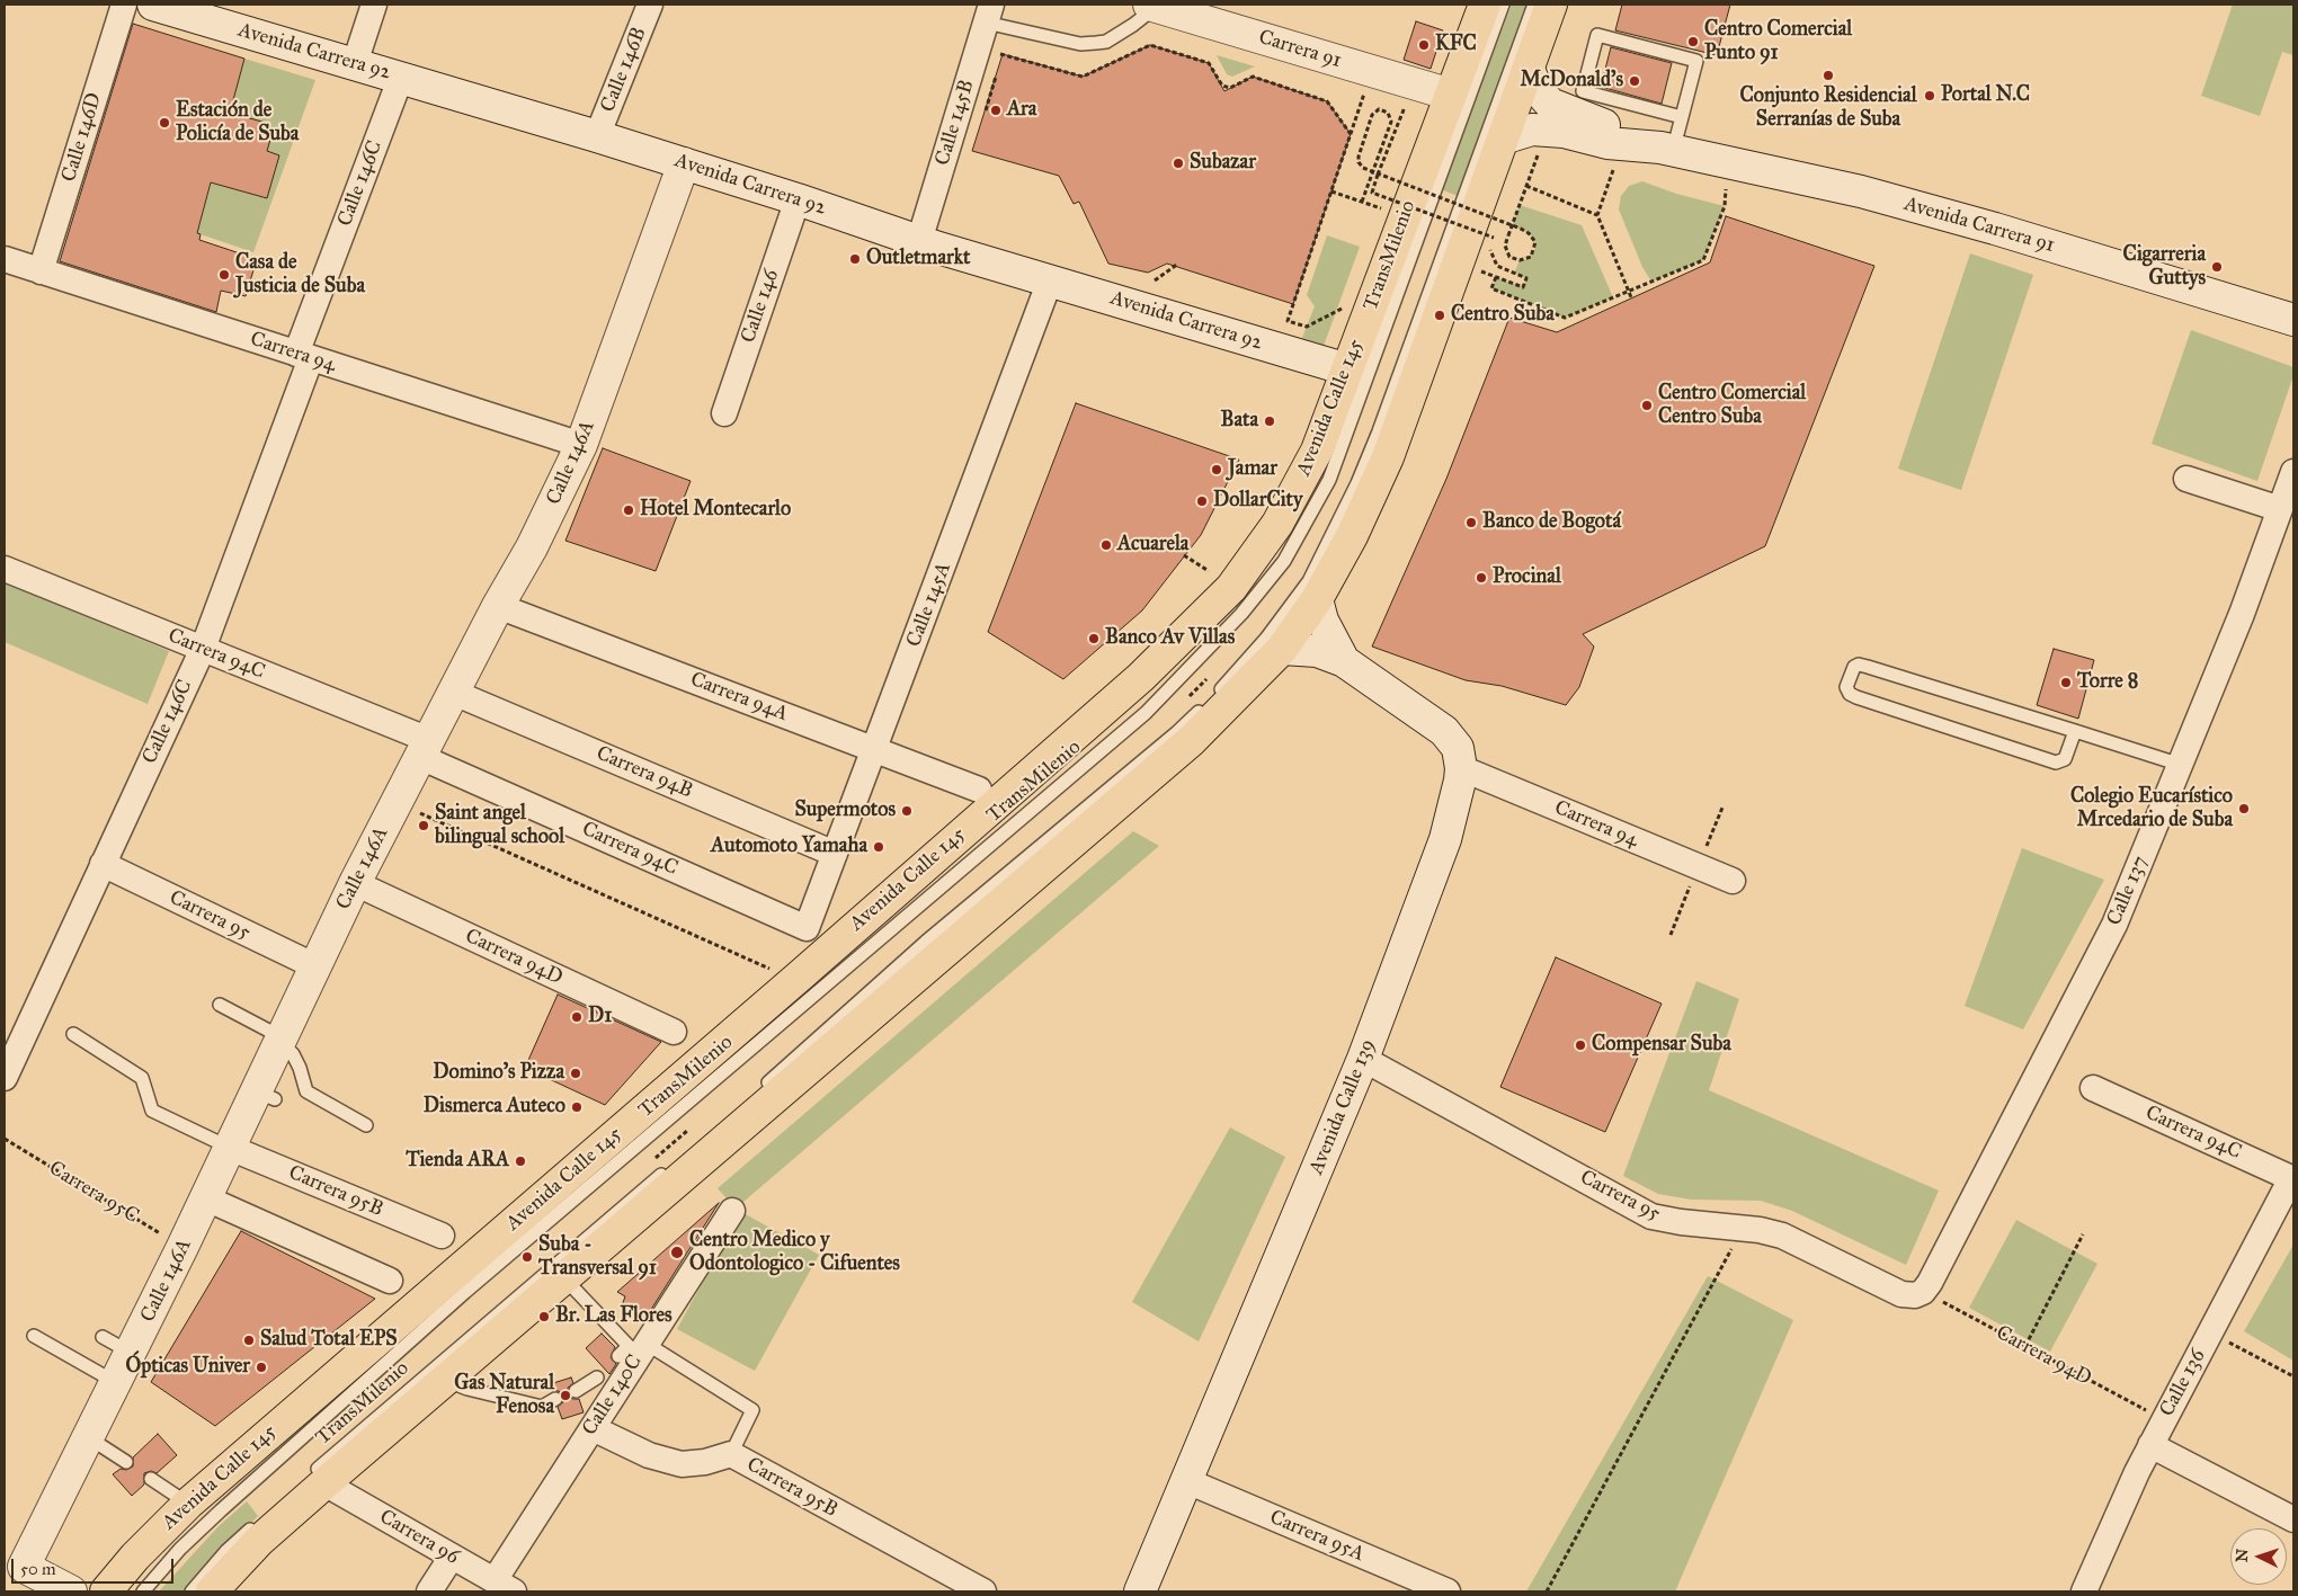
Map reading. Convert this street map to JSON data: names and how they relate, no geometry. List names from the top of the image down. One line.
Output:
{"streets":{"main road":["Carrera 91","Avenida Carrera 92","Avenida Carrera 91","Avenida Calle 145","Calle 146A","Avenida Calle 139"],"street":["Calle 146B","Calle 145B","Calle 146D","Calle 146C","Calle 146","Carrera 94","Calle 145A","Carrera 94C","Carrera 94A","Carrera 94B","Calle 137","Carrera 95","Carrera 94D","Carrera 95B","Calle 136","Calle 140C","Carrera 95A","Carrera 96"],"lane":["TransMilenio"],"path":["Carrera 95C"]},"crossings":[["Carrera 91","Avenida Calle 145"],["Avenida Carrera 92","Calle 146B"],["Avenida Carrera 92","Calle 145B"],["Avenida Carrera 92","Calle 146C"],["Avenida Carrera 92","Calle 146"],["Avenida Carrera 92","Avenida Calle 145"],["Avenida Carrera 92","Calle 146A"],["Avenida Carrera 92","Calle 145A"],["Calle 146D","Carrera 94"],["Calle 146C","Carrera 94"],["Calle 146C","Carrera 94C"],["Calle 146C","Carrera 95"],["TransMilenio","Carrera 96"],["Carrera 94","Calle 146A"],["Carrera 94","Avenida Calle 139"],["Calle 146A","Carrera 94C"],["Calle 146A","Carrera 94A"],["Calle 146A","Carrera 94B"],["Calle 146A","Carrera 95"],["Calle 146A","Carrera 94D"],["Calle 146A","Carrera 95B"],["Calle 146A","Carrera 95C"],["Calle 145A","Carrera 94C"],["Calle 145A","Carrera 94A"],["Calle 145A","Carrera 94B"],["Carrera 94C","Calle 136"],["Calle 137","Carrera 95"],["Calle 137","Carrera 94D"],["Carrera 95","Carrera 94D"],["Carrera 95","Avenida Calle 139"],["Carrera 94D","Calle 136"],["Avenida Calle 139","Carrera 95A"],["Carrera 95B","Calle 140C"],["Calle 140C","Carrera 96"]],"places":["Centro Comercial Punto 91","KFC","Conjunto Residencial Serranías de Suba","McDonald's","Portal N.C","Ara","Estación de Policía de Suba","Subazar","Outletmarkt","Cigarreria Guttys","Casa de Justicia de Suba","Centro Suba","Centro Comercial Centro Suba","Bata","Jamar","DollarCity","Hotel Montecarlo","Banco de Bogotá","Acuarela","Procinal","Banco Av Villas","Torre 8","Colegio Eucarístico Mrcedario de Suba","Supermotos","Saint angel bilingual school","Automoto Yamaha","D1","Compensar Suba","Domino's Pizza","Dismerca Auteco","Tienda ARA","Centro Medico y Odontologico - Cifuentes","Suba - Transversal 91","Br. Las Flores","Salud Total EPS","Ópticas Univer","Gas Natural Fenosa"],"scale_bar":"50 m","north":"left"}
